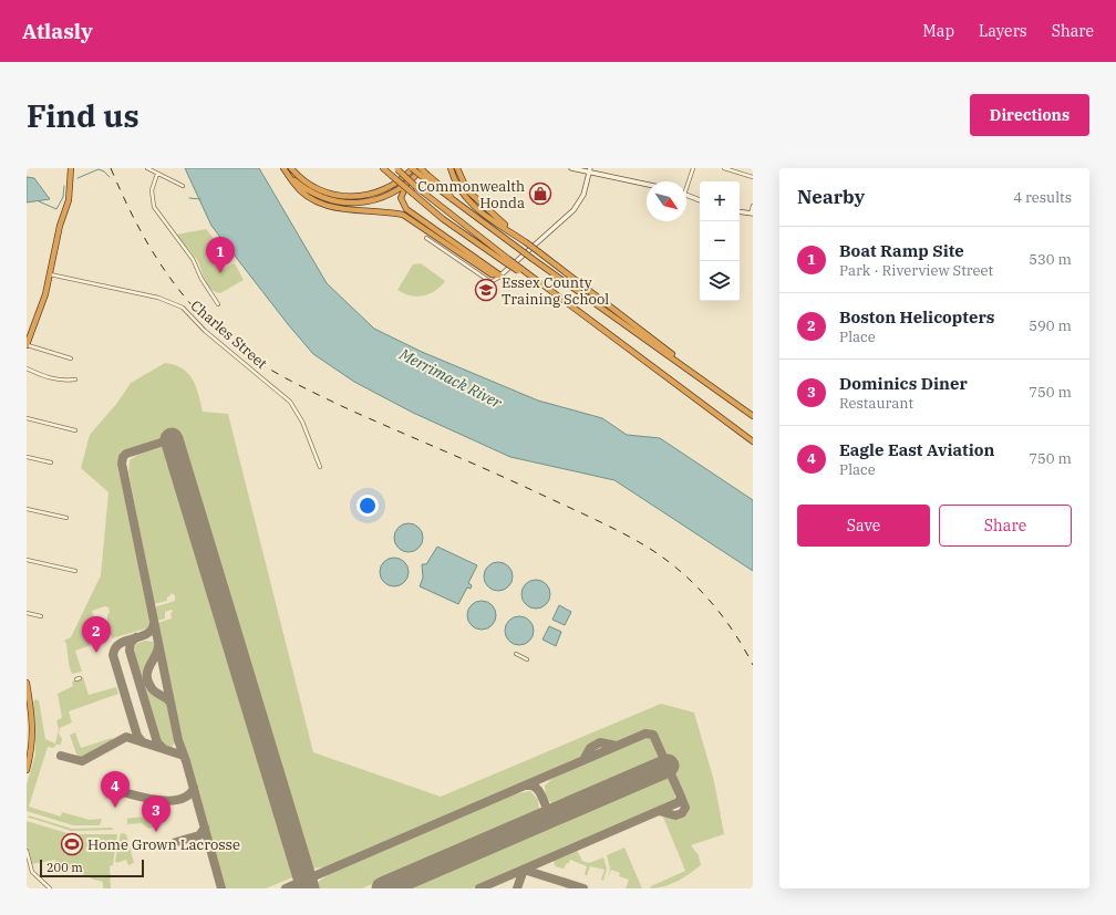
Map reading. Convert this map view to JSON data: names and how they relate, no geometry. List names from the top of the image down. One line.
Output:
{"streets":{"street":["Charles Street"]},"water":["Merrimack River"],"places":{"shop":["Commonwealth Honda"],"school or university":["Essex County Training School"],"sports":["Home Grown Lacrosse"]},"scale_bar":"200 m","north":"bottom right","page":{"header":"Atlasly","nav":["Map","Layers","Share"],"buttons":["Directions",["Save","Share"]],"title":"Find us","heading":["Nearby","4 results"],"map_buttons":["+","−"],"list":[{"mark":"1","name":"Boat Ramp Site","note":"Park · Riverview Street","value":"530 m"},{"mark":"2","name":"Boston Helicopters","note":"Place","value":"590 m"},{"mark":"3","name":"Dominics Diner","note":"Restaurant","value":"750 m"},{"mark":"4","name":"Eagle East Aviation","note":"Place","value":"750 m"}],"pins":["1","2","4","3"],"scale":"200 m"}}
